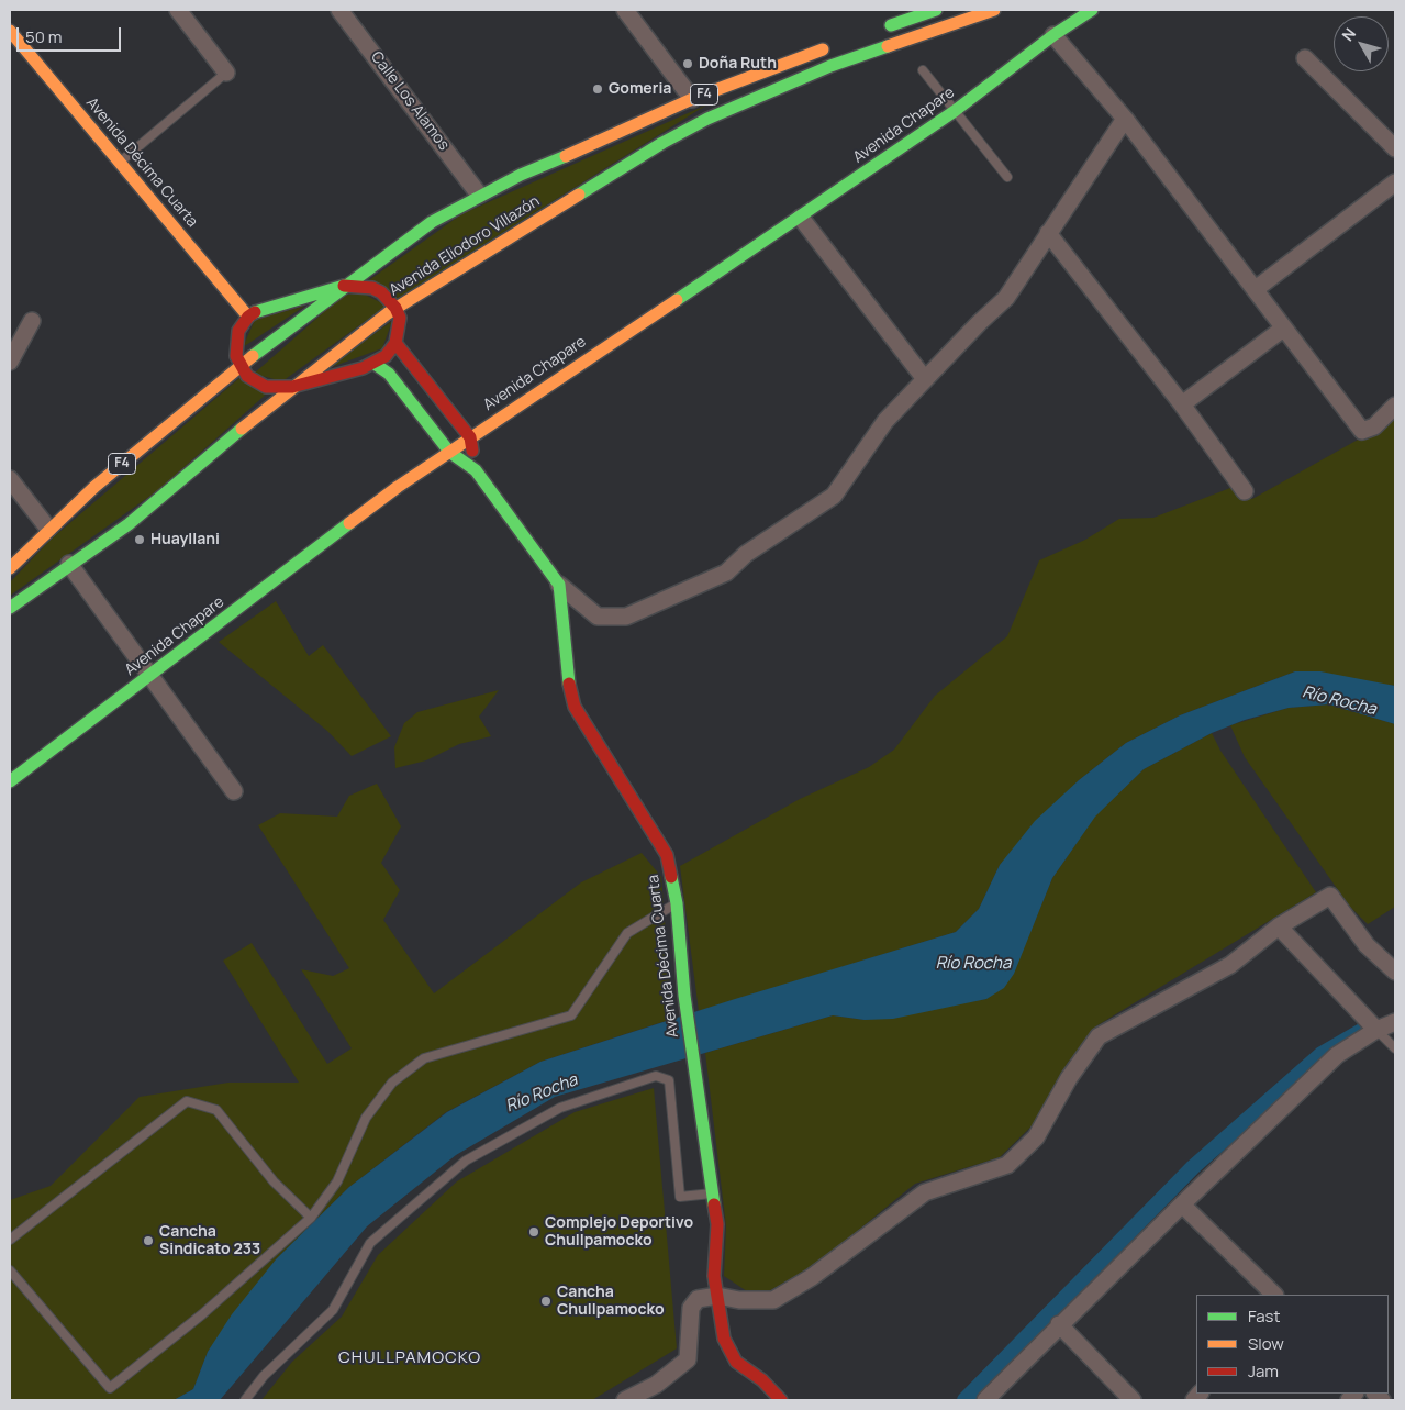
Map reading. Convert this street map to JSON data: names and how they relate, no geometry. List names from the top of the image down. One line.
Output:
{"streets":{"main road":["F4","Avenida Chapare","Avenida Décima Cuarta","Avenida Eliodoro Villazón"],"street":["Calle Los Alamos"]},"crossings":[["Calle Los Alamos","Avenida Eliodoro Villazón"]],"districts":["CHULLPAMOCKO"],"water":["Río Rocha"],"places":["Doña Ruth","Gomeria","Huayllani","Complejo Deportivo Chullpamocko","Cancha Sindicato 233","Cancha Chullpamocko"],"legend":["Fast","Slow","Jam"],"scale_bar":"50 m","north":"top left"}
